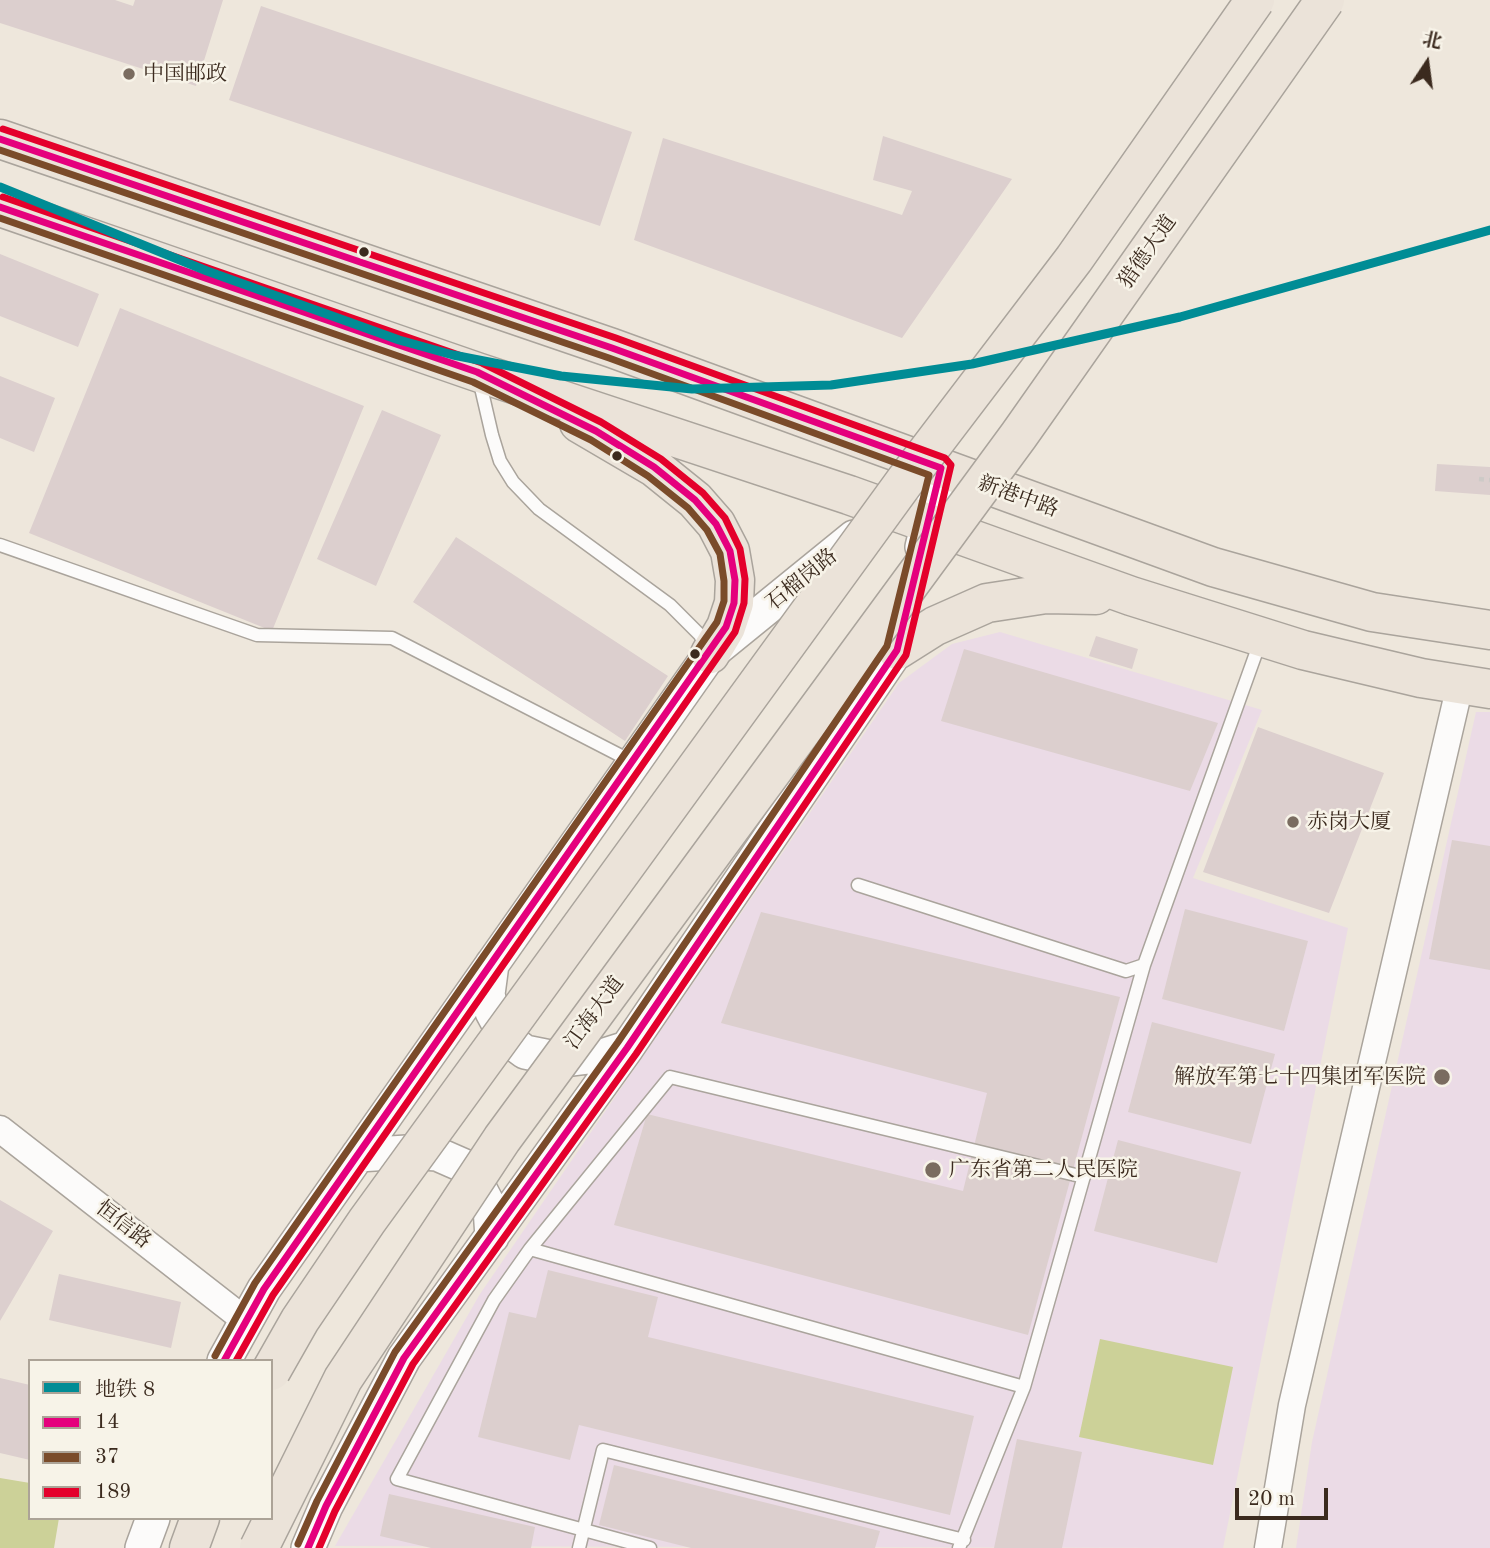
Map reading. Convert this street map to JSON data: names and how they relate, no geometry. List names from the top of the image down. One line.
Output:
{"streets":{"main road":["猎德大道","新港中路","江海大道"],"street":["石榴岗路","恒信路"]},"crossings":[["猎德大道","江海大道"],["新港中路","石榴岗路"],["石榴岗路","恒信路"]],"places":["中国邮政","赤岗大厦","解放军第七十四集团军医院","广东省第二人民医院"],"lines":["transit line 189","transit line 14","transit line 37","metro line 8"],"legend":["地铁 8","14","37","189"],"scale_bar":"20 m","north":"top"}
